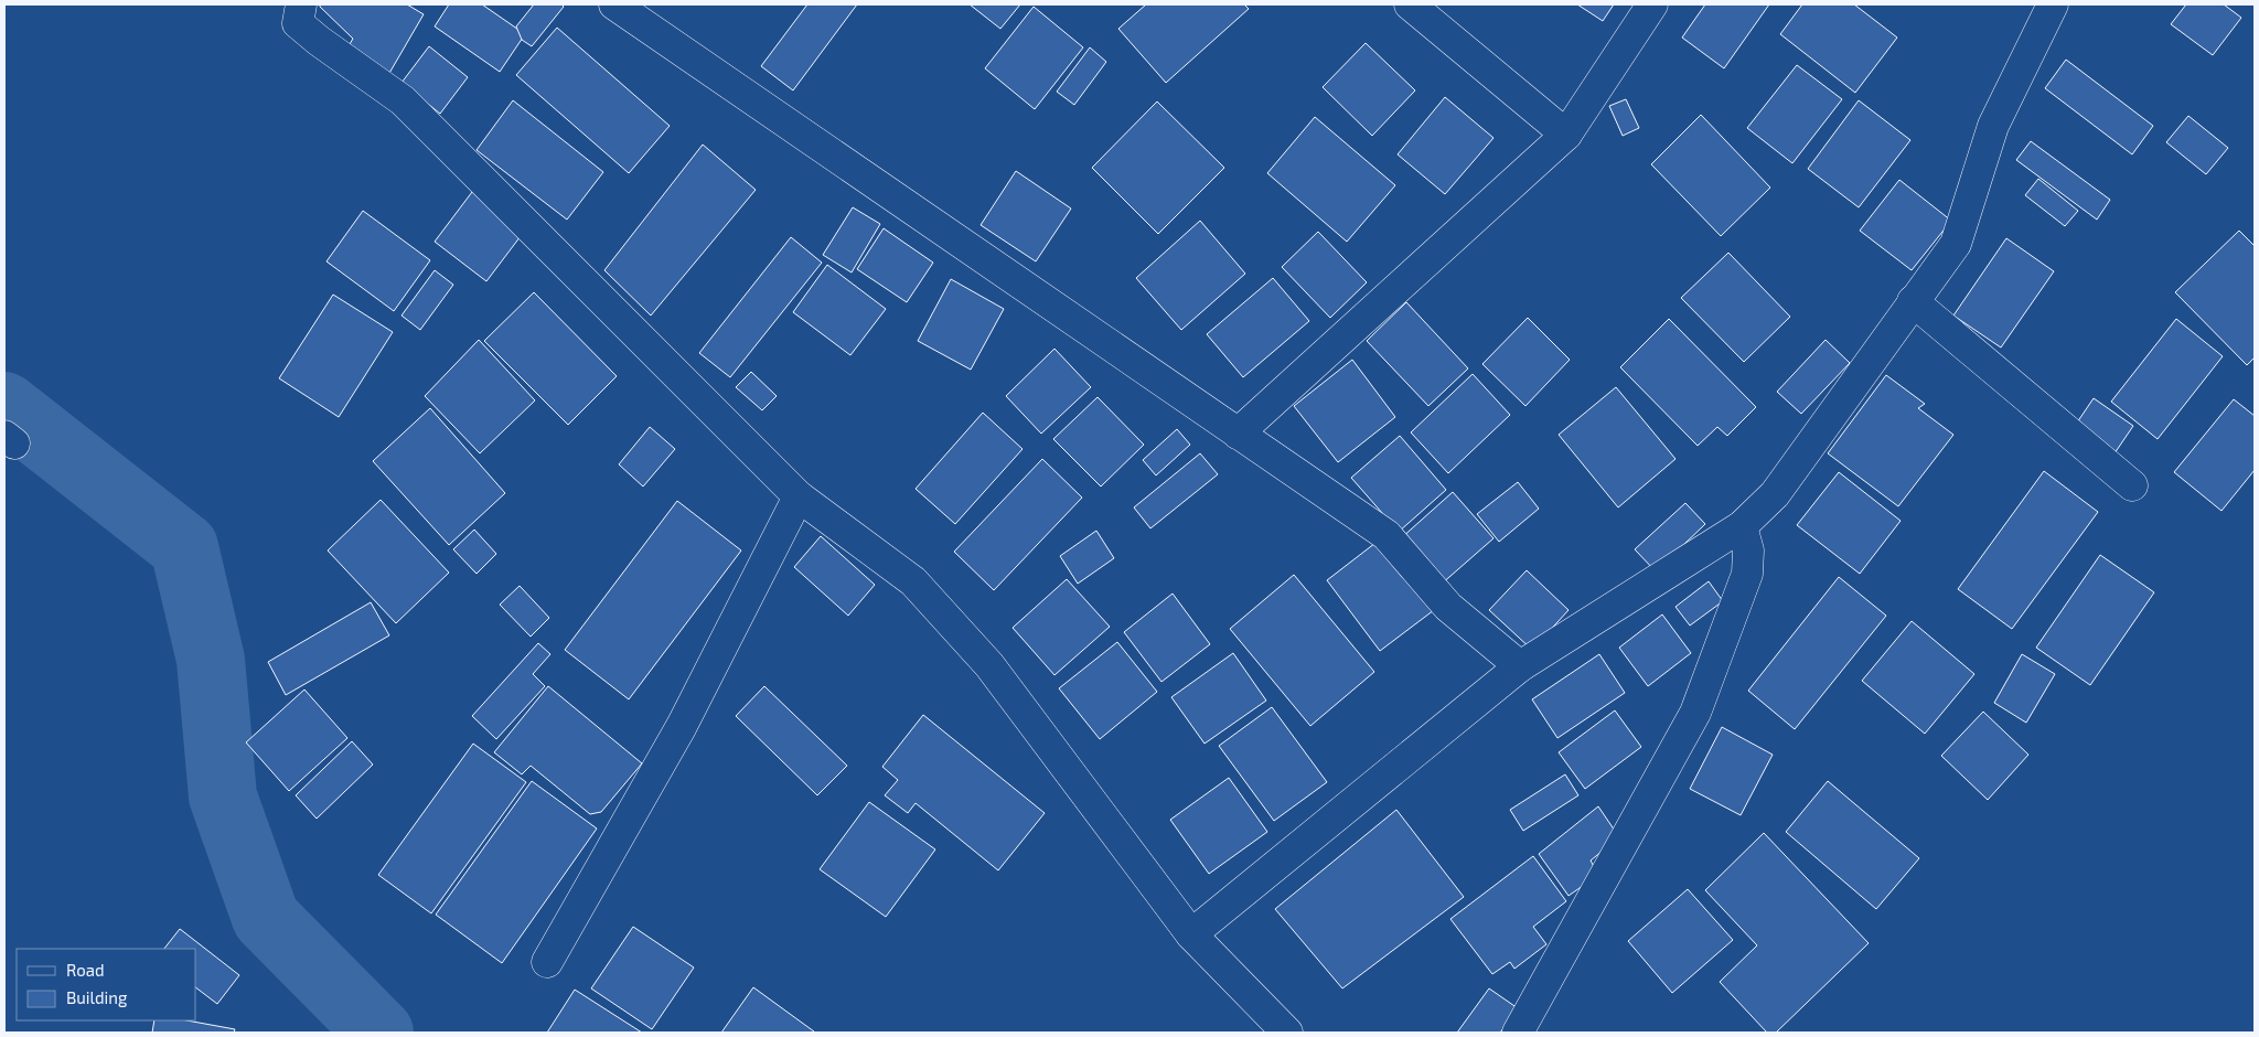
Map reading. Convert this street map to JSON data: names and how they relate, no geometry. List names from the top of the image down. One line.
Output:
{"legend":["Road","Building"]}
